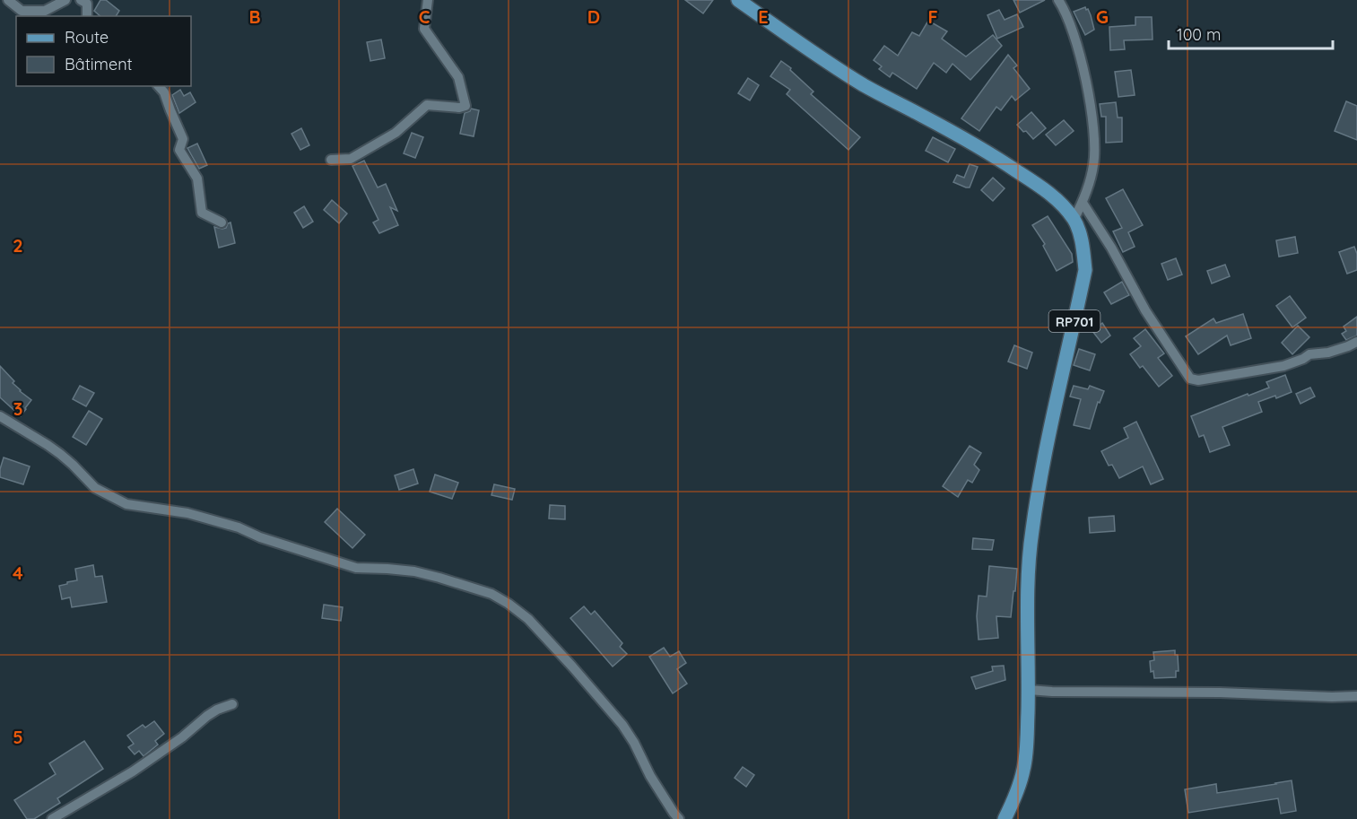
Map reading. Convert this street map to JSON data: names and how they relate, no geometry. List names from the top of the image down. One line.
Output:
{"streets":{"main road":["RP701"]},"legend":["Route","Bâtiment"],"scale_bar":"100 m","grid":{"columns":["B","C","D","E","F","G"],"rows":["2","3","4","5"]}}
